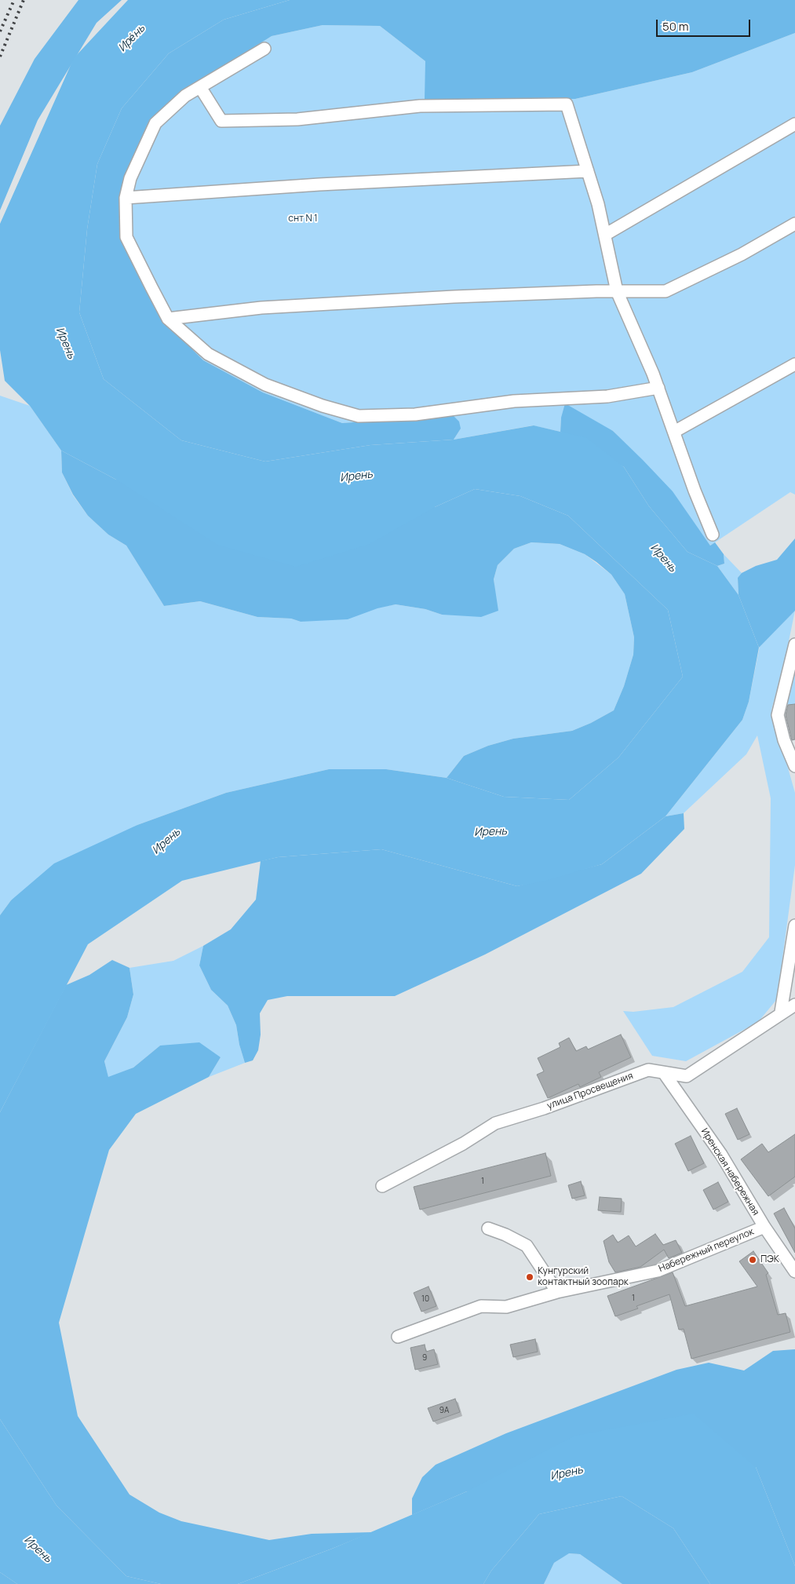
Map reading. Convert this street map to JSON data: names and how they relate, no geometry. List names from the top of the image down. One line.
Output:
{"streets":{"street":["улица Просвещения","Иренская набережная","Набережный переулок"]},"crossings":[["улица Просвещения","Иренская набережная"],["Иренская набережная","Набережный переулок"]],"water":["Ире́нь","Ирень"],"parks":["снт N 1"],"places":["ПЭК","Кунгурский контактный зоопарк"],"house_numbers":["1","1","10","9","9А"],"scale_bar":"50 m"}
